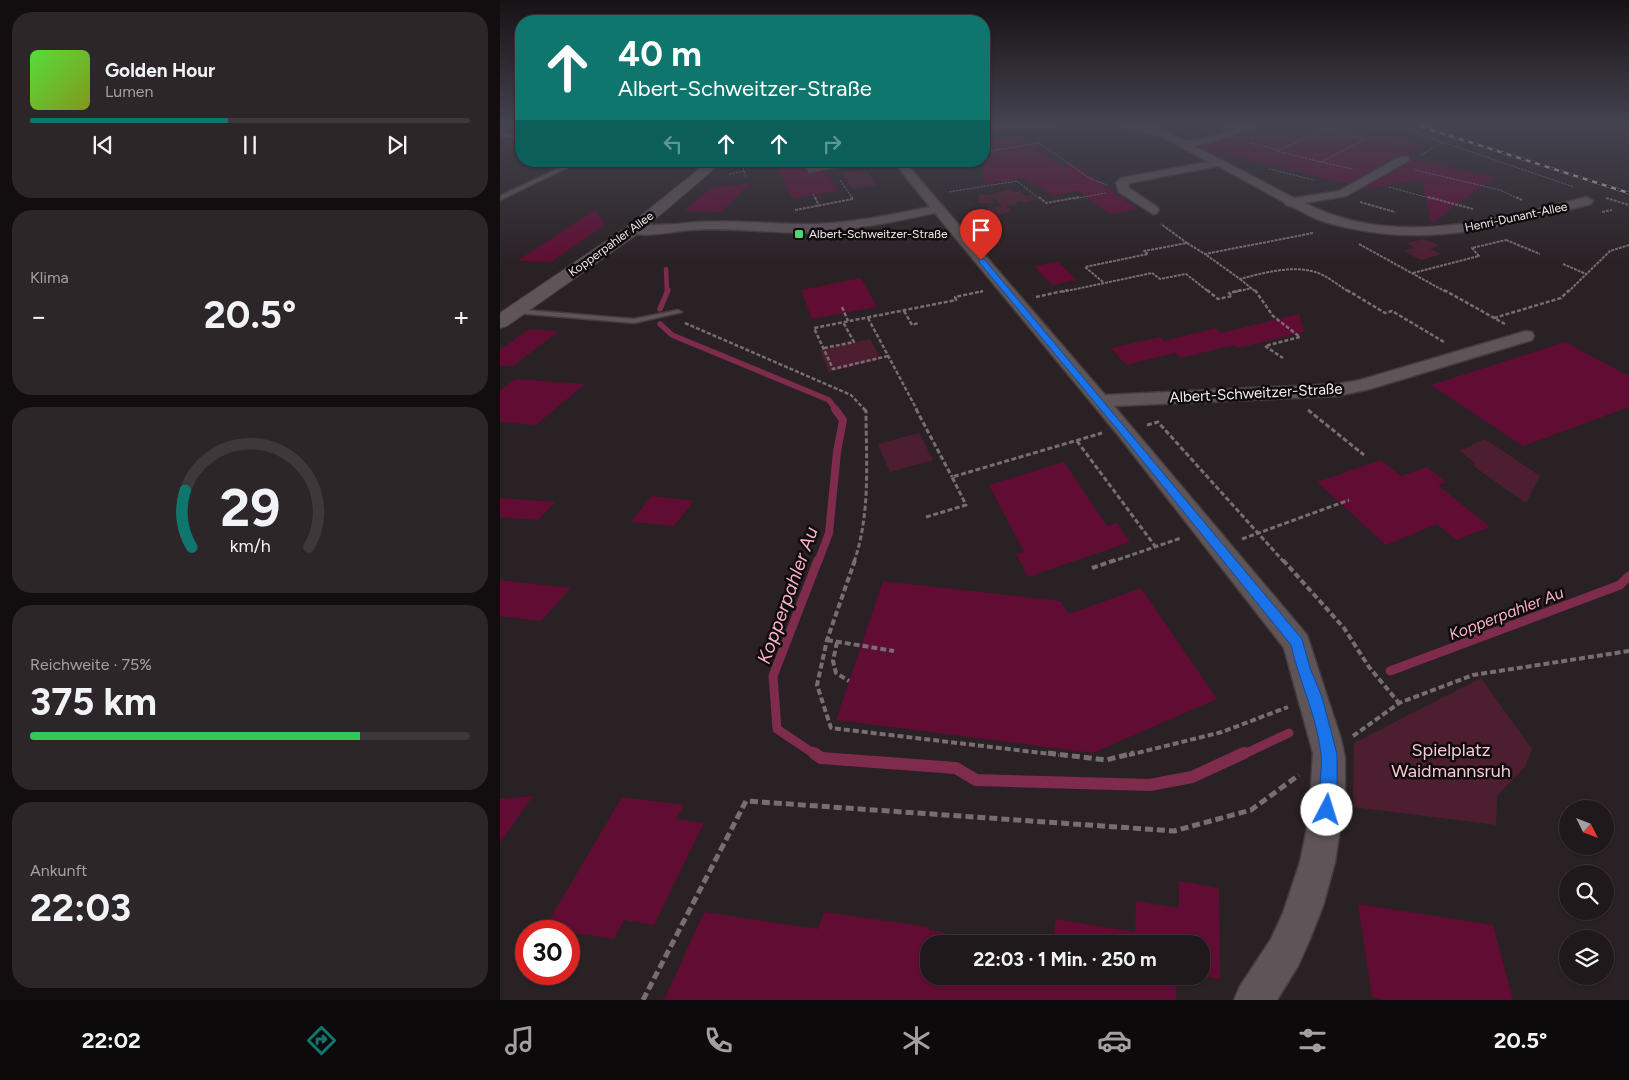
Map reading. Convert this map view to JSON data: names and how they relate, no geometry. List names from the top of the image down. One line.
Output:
{"streets":{"street":["Henri-Dunant-Allee","Kopperpahler Allee","Albert-Schweitzer-Straße"]},"water":["Kopperpahler Au"],"parks":["Spielplatz Waidmannsruh"],"places":{"transit":["Albert-Schweitzer-Straße"]},"north":"bottom right","page":{"turn":["40 m","Albert-Schweitzer-Straße"],"song":["Golden Hour","Lumen"],"tile":["Klima",["Reichweite · 75%","375 km"],["Ankunft","22:03"]],"heat":["−","20.5°","+"],"limit":"30","trip":"22:03 · 1 Min. · 250 m","tabs":["22:02","20.5°"],"gauge":["29","km/h"]}}
